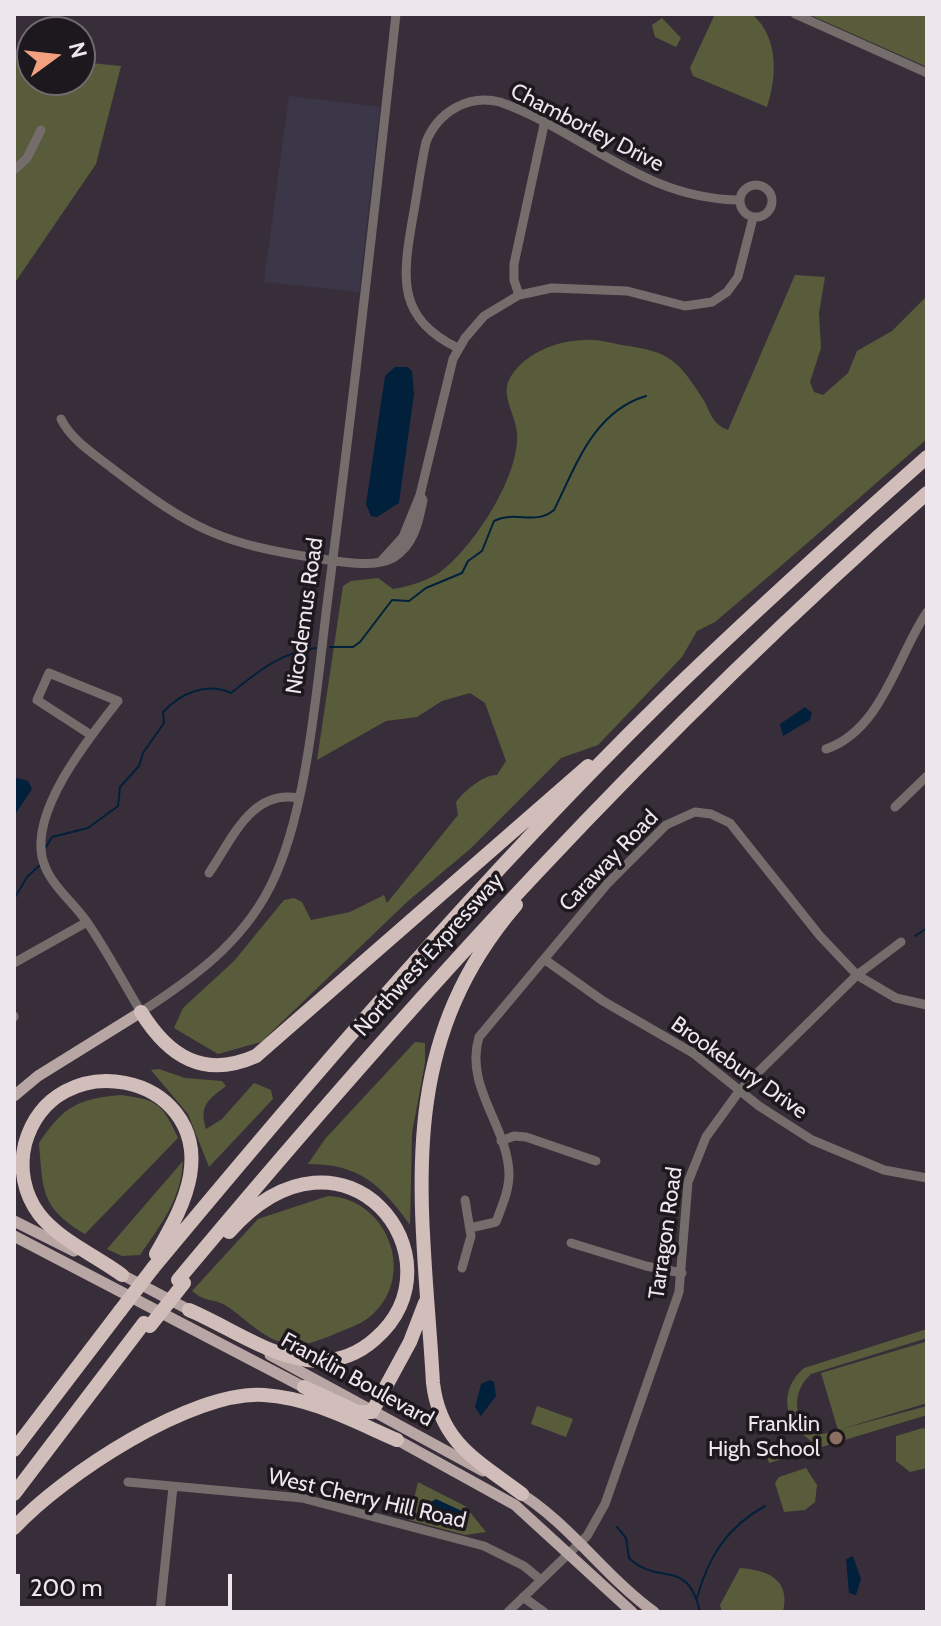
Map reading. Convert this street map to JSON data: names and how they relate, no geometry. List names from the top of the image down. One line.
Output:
{"streets":{"highway":["Northwest Expressway"],"main road":["Nicodemus Road","Franklin Boulevard"],"street":["Chamborley Drive","Caraway Road","Brookebury Drive","Tarragon Road","West Cherry Hill Road"]},"crossings":[["Chamborley Drive","Nicodemus Road"],["Caraway Road","Brookebury Drive"],["Caraway Road","Tarragon Road"],["Brookebury Drive","Tarragon Road"],["Tarragon Road","Franklin Boulevard"],["Tarragon Road","West Cherry Hill Road"]],"places":["Franklin High School"],"scale_bar":"200 m","north":"right"}
